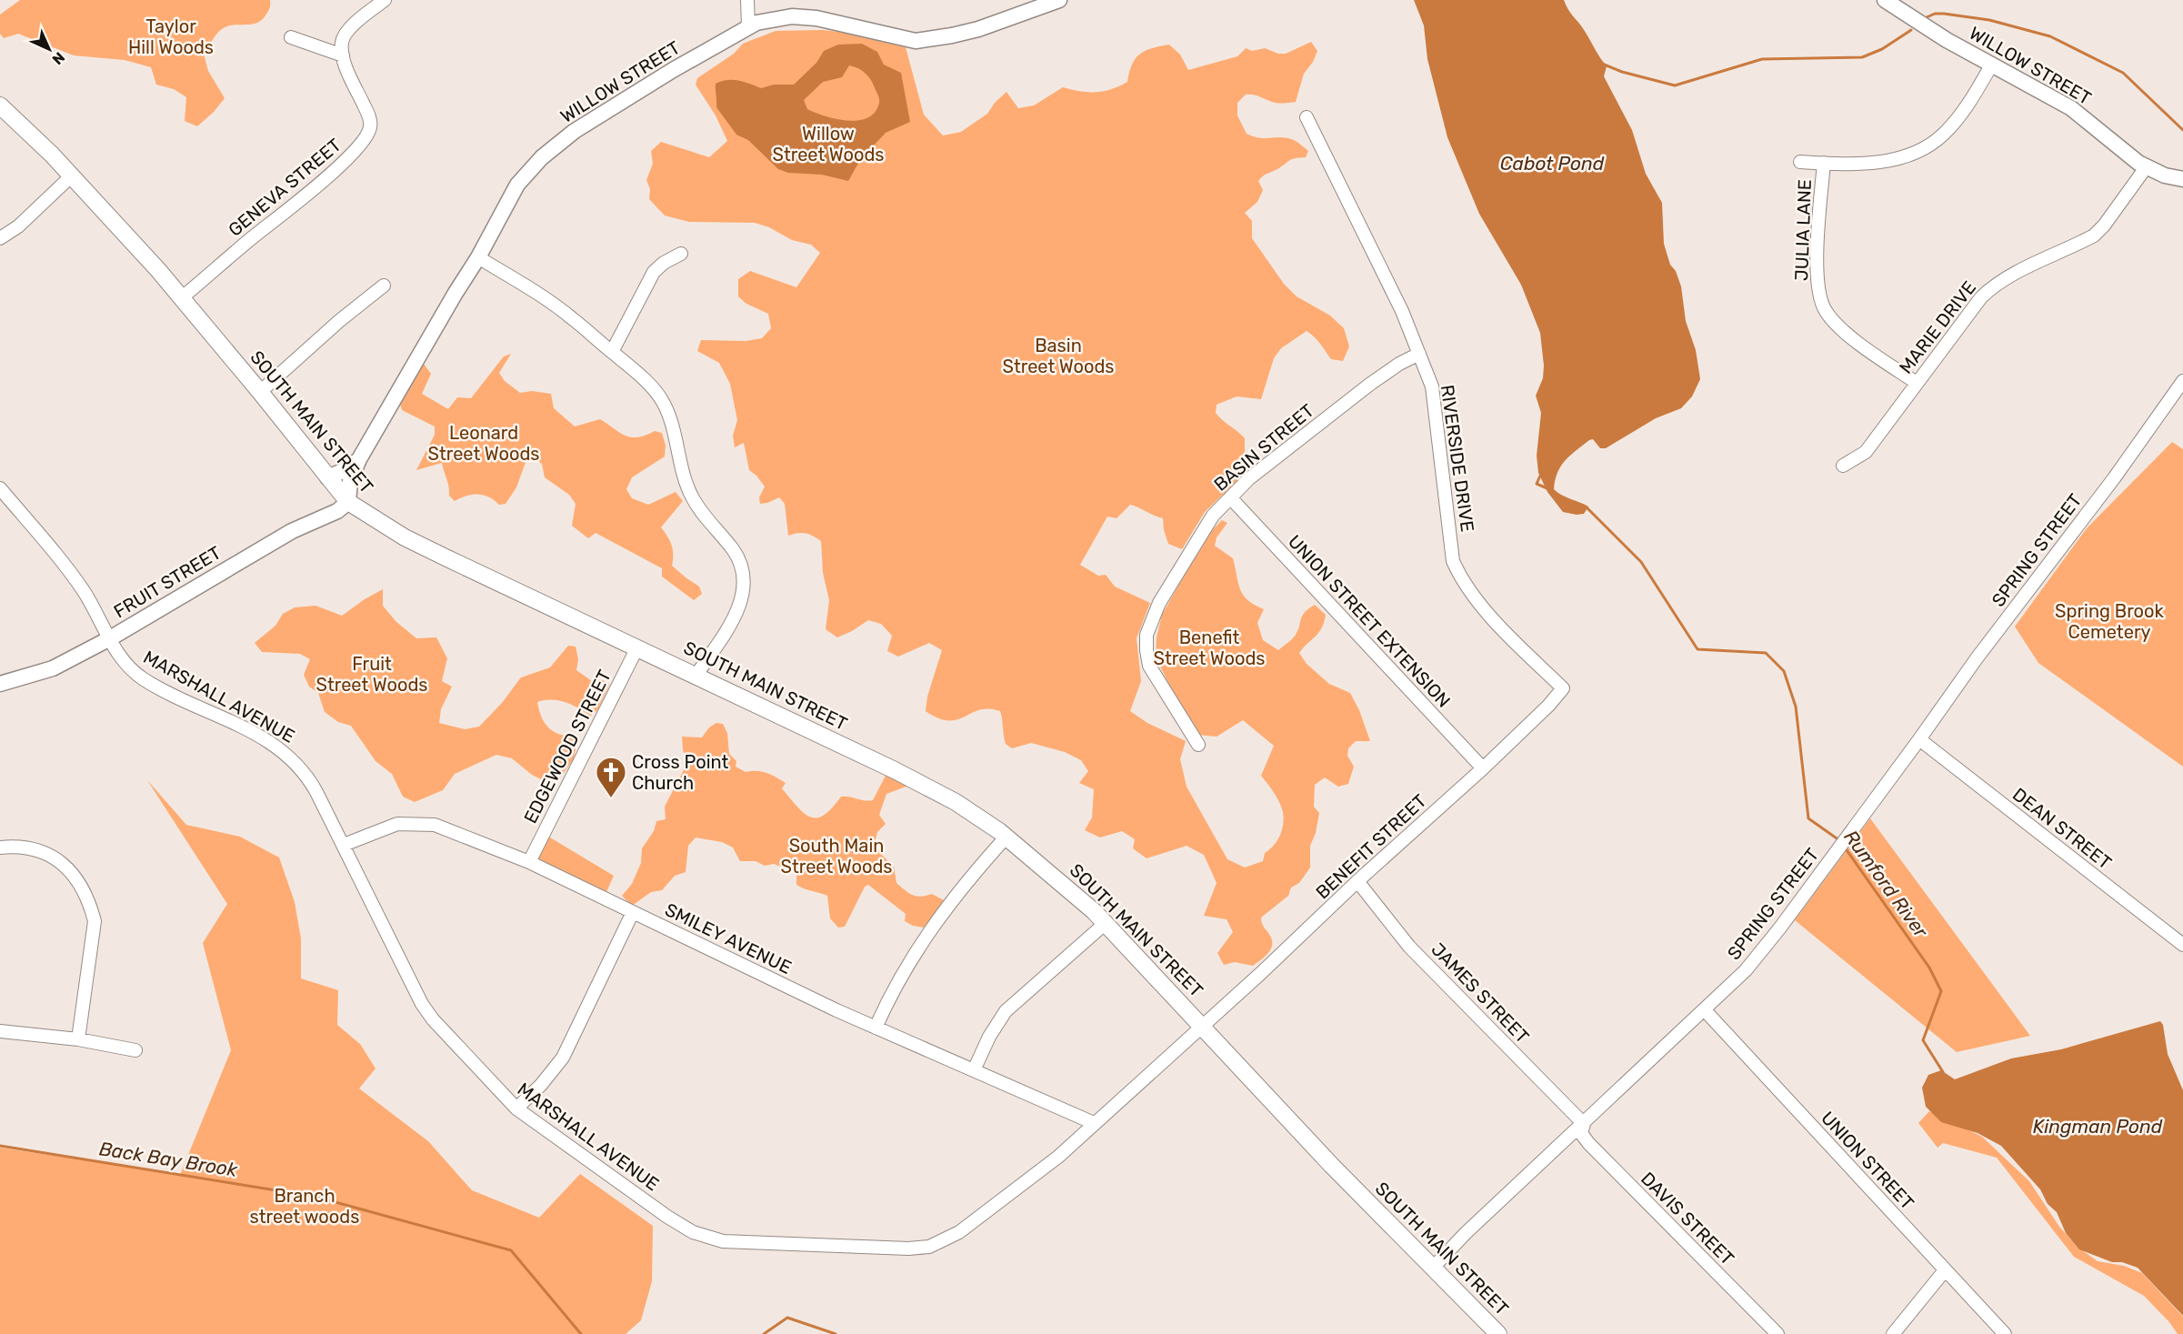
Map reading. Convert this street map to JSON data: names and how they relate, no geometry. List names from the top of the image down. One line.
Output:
{"streets":{"main road":["SOUTH MAIN STREET"],"street":["WILLOW STREET","GENEVA STREET","JULIA LANE","MARIE DRIVE","BASIN STREET","RIVERSIDE DRIVE","SPRING STREET","FRUIT STREET","UNION STREET EXTENSION","MARSHALL AVENUE","EDGEWOOD STREET","DEAN STREET","BENEFIT STREET","SMILEY AVENUE","JAMES STREET","UNION STREET","DAVIS STREET"]},"crossings":[["WILLOW STREET","MARIE DRIVE"],["WILLOW STREET","SOUTH MAIN STREET"],["WILLOW STREET","FRUIT STREET"],["GENEVA STREET","SOUTH MAIN STREET"],["JULIA LANE","MARIE DRIVE"],["SOUTH MAIN STREET","SPRING STREET"],["SOUTH MAIN STREET","FRUIT STREET"],["SOUTH MAIN STREET","EDGEWOOD STREET"],["SOUTH MAIN STREET","BENEFIT STREET"],["BASIN STREET","RIVERSIDE DRIVE"],["BASIN STREET","UNION STREET EXTENSION"],["RIVERSIDE DRIVE","BENEFIT STREET"],["SPRING STREET","DEAN STREET"],["SPRING STREET","JAMES STREET"],["SPRING STREET","UNION STREET"],["SPRING STREET","DAVIS STREET"],["FRUIT STREET","MARSHALL AVENUE"],["UNION STREET EXTENSION","BENEFIT STREET"],["MARSHALL AVENUE","BENEFIT STREET"],["MARSHALL AVENUE","SMILEY AVENUE"],["EDGEWOOD STREET","SMILEY AVENUE"],["BENEFIT STREET","SMILEY AVENUE"],["BENEFIT STREET","JAMES STREET"],["JAMES STREET","DAVIS STREET"]],"water":["Cabot Pond","Rumford River","Kingman Pond","Back Bay Brook"],"parks":["Taylor Hill Woods","Willow Street Woods","Basin Street Woods","Leonard Street Woods","Spring Brook Cemetery","Benefit Street Woods","Fruit Street Woods","South Main Street Woods","Branch street woods"],"places":{"church":["Cross Point Church"]},"north":"bottom right"}
